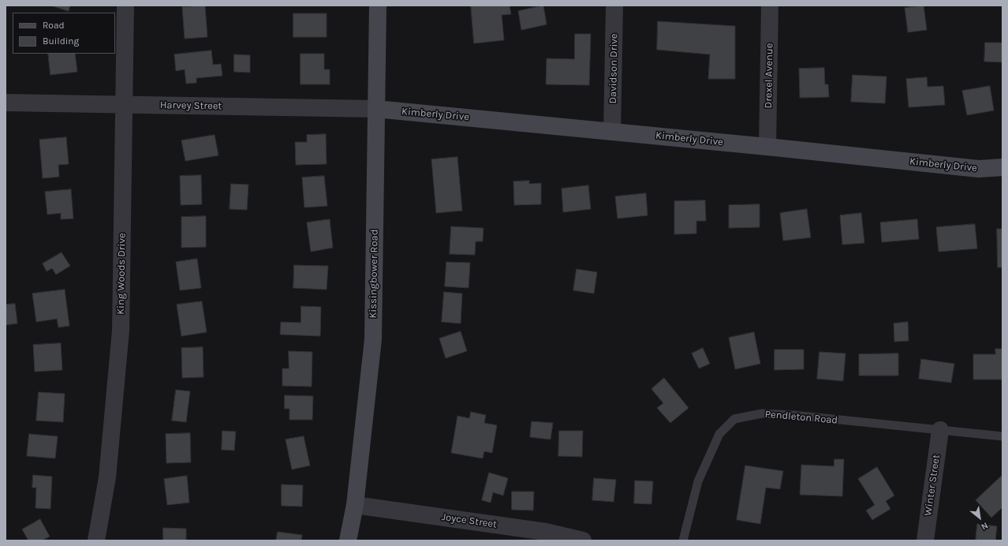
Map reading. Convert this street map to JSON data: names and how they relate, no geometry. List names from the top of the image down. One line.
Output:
{"streets":{"street":["Davidson Drive","Drexel Avenue","Harvey Street","Kimberly Drive","King Woods Drive","Kissingbower Road","Winter Street","Joyce Street"],"lane":["Pendleton Road"]},"crossings":[["Davidson Drive","Kimberly Drive"],["Drexel Avenue","Kimberly Drive"],["Harvey Street","Kimberly Drive"],["Harvey Street","King Woods Drive"],["Harvey Street","Kissingbower Road"],["Kimberly Drive","Kissingbower Road"],["Kissingbower Road","Joyce Street"],["Pendleton Road","Winter Street"]],"legend":["Road","Building"],"north":"bottom right"}
